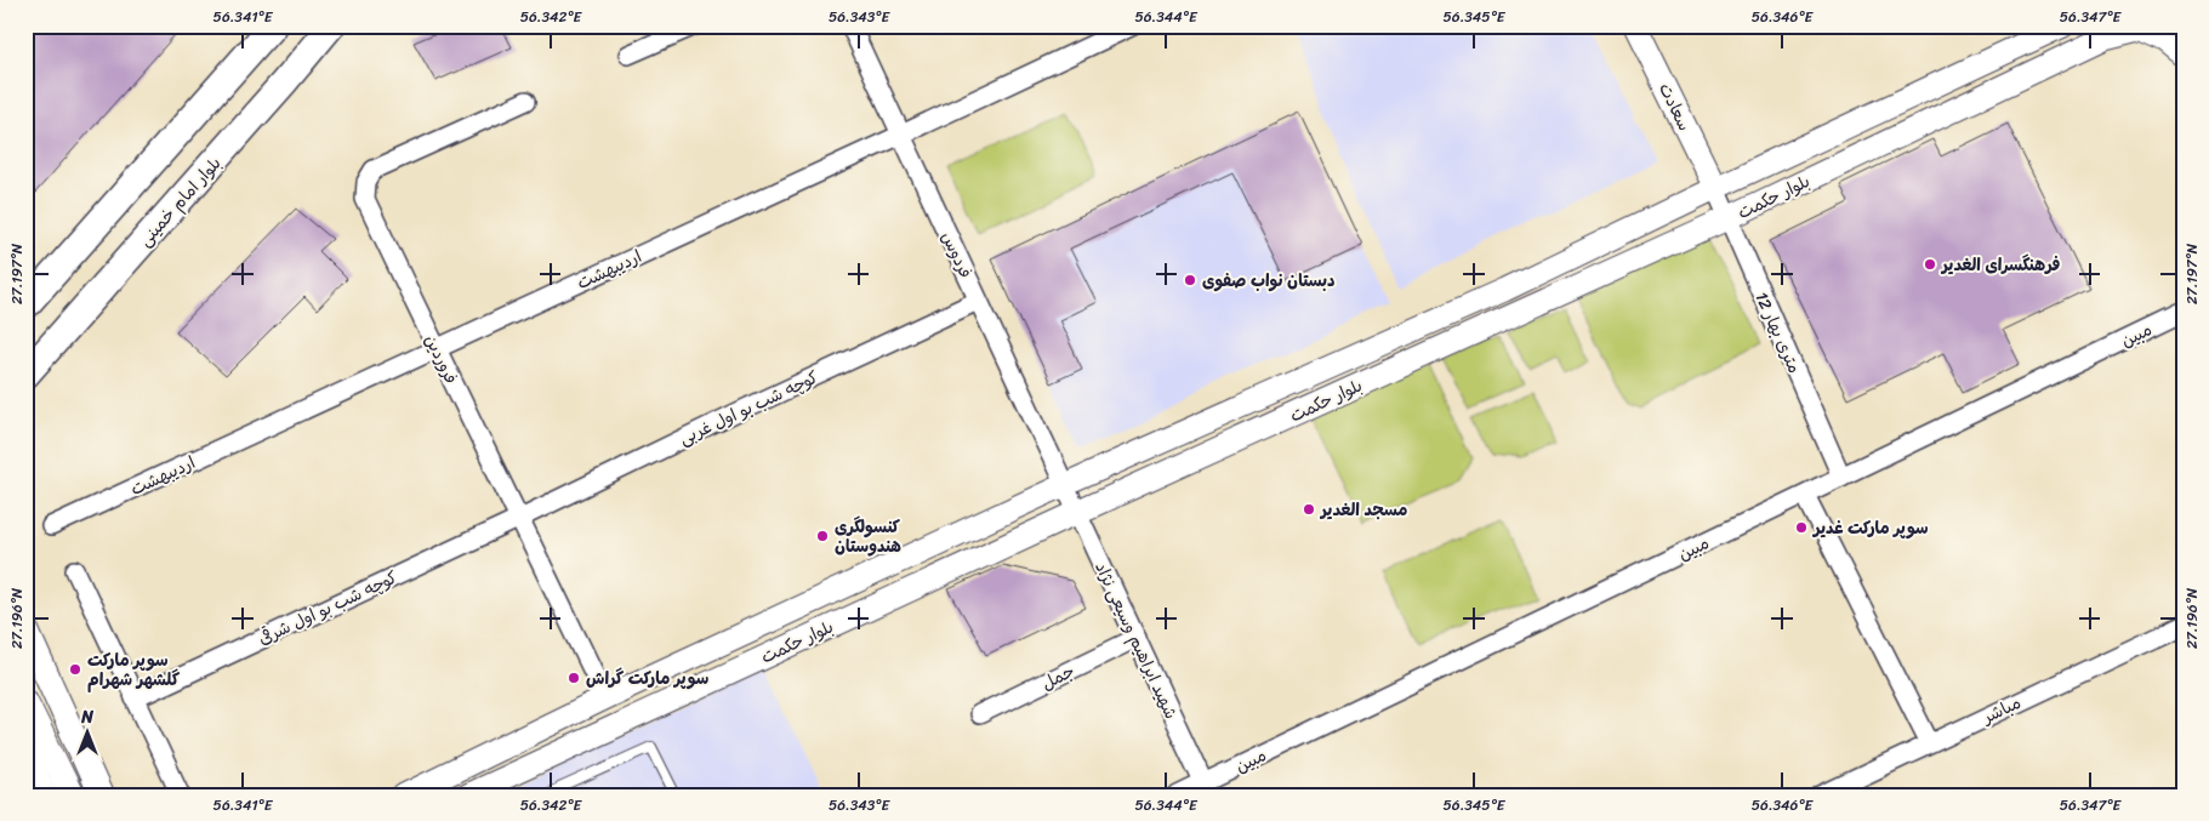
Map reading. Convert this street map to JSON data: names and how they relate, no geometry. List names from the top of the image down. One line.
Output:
{"streets":{"main road":["بلوار امام خمینی"],"street":["سعادت","بلوار حکمت","فردوس","اردیبهشت","12 متری بهار","مبین","فروردین","کوچه شب بو اول غربی","کوچه شب بو اول شرقی","شهید ابراهیم وسیعی نژاد","جمل","مباشر"]},"crossings":[["سعادت","بلوار حکمت"],["سعادت","12 متری بهار"],["بلوار حکمت","فردوس"],["بلوار حکمت","12 متری بهار"],["بلوار حکمت","فروردین"],["بلوار حکمت","شهید ابراهیم وسیعی نژاد"],["فردوس","اردیبهشت"],["فردوس","کوچه شب بو اول غربی"],["فردوس","شهید ابراهیم وسیعی نژاد"],["اردیبهشت","فروردین"],["12 متری بهار","مبین"],["مبین","شهید ابراهیم وسیعی نژاد"],["فروردین","کوچه شب بو اول غربی"],["فروردین","کوچه شب بو اول شرقی"],["کوچه شب بو اول غربی","کوچه شب بو اول شرقی"],["شهید ابراهیم وسیعی نژاد","جمل"]],"places":["فرهنگسرای الغدیر","دبستان نواب صفوی","مسجد الغدیر","سوپر مارکت غدیر","کنسولگری هندوستان","سوپر مارکت گلشهر شهرام","سوپر مارکت گراش"],"north":"top","coordinates":["56.341°E","56.342°E","56.343°E","56.344°E","56.345°E","56.346°E","56.347°E","27.197°N","27.196°N"]}
